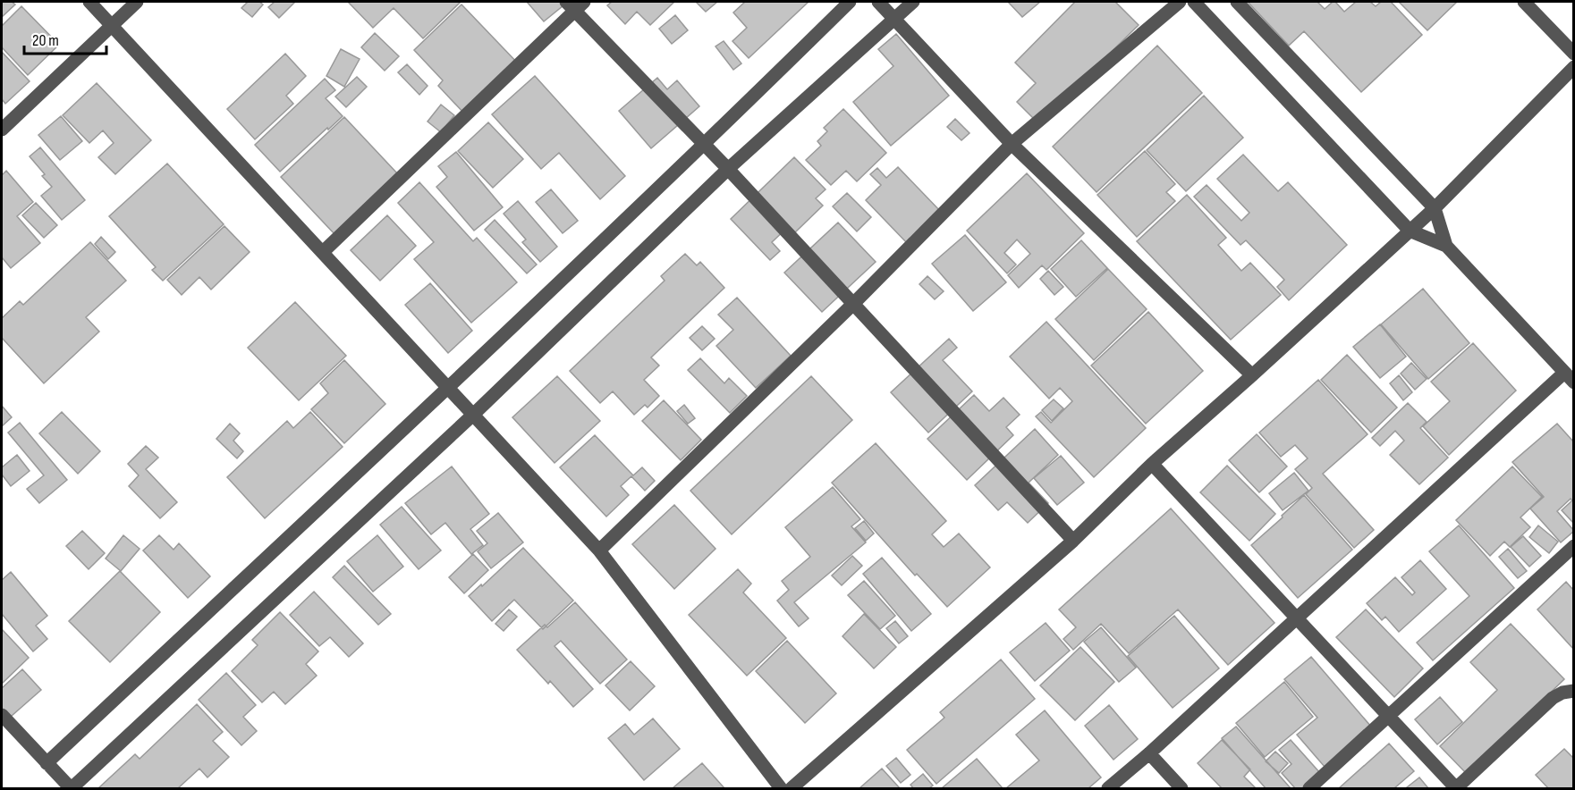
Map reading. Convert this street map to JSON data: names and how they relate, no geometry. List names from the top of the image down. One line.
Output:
{"scale_bar":"20 m"}
